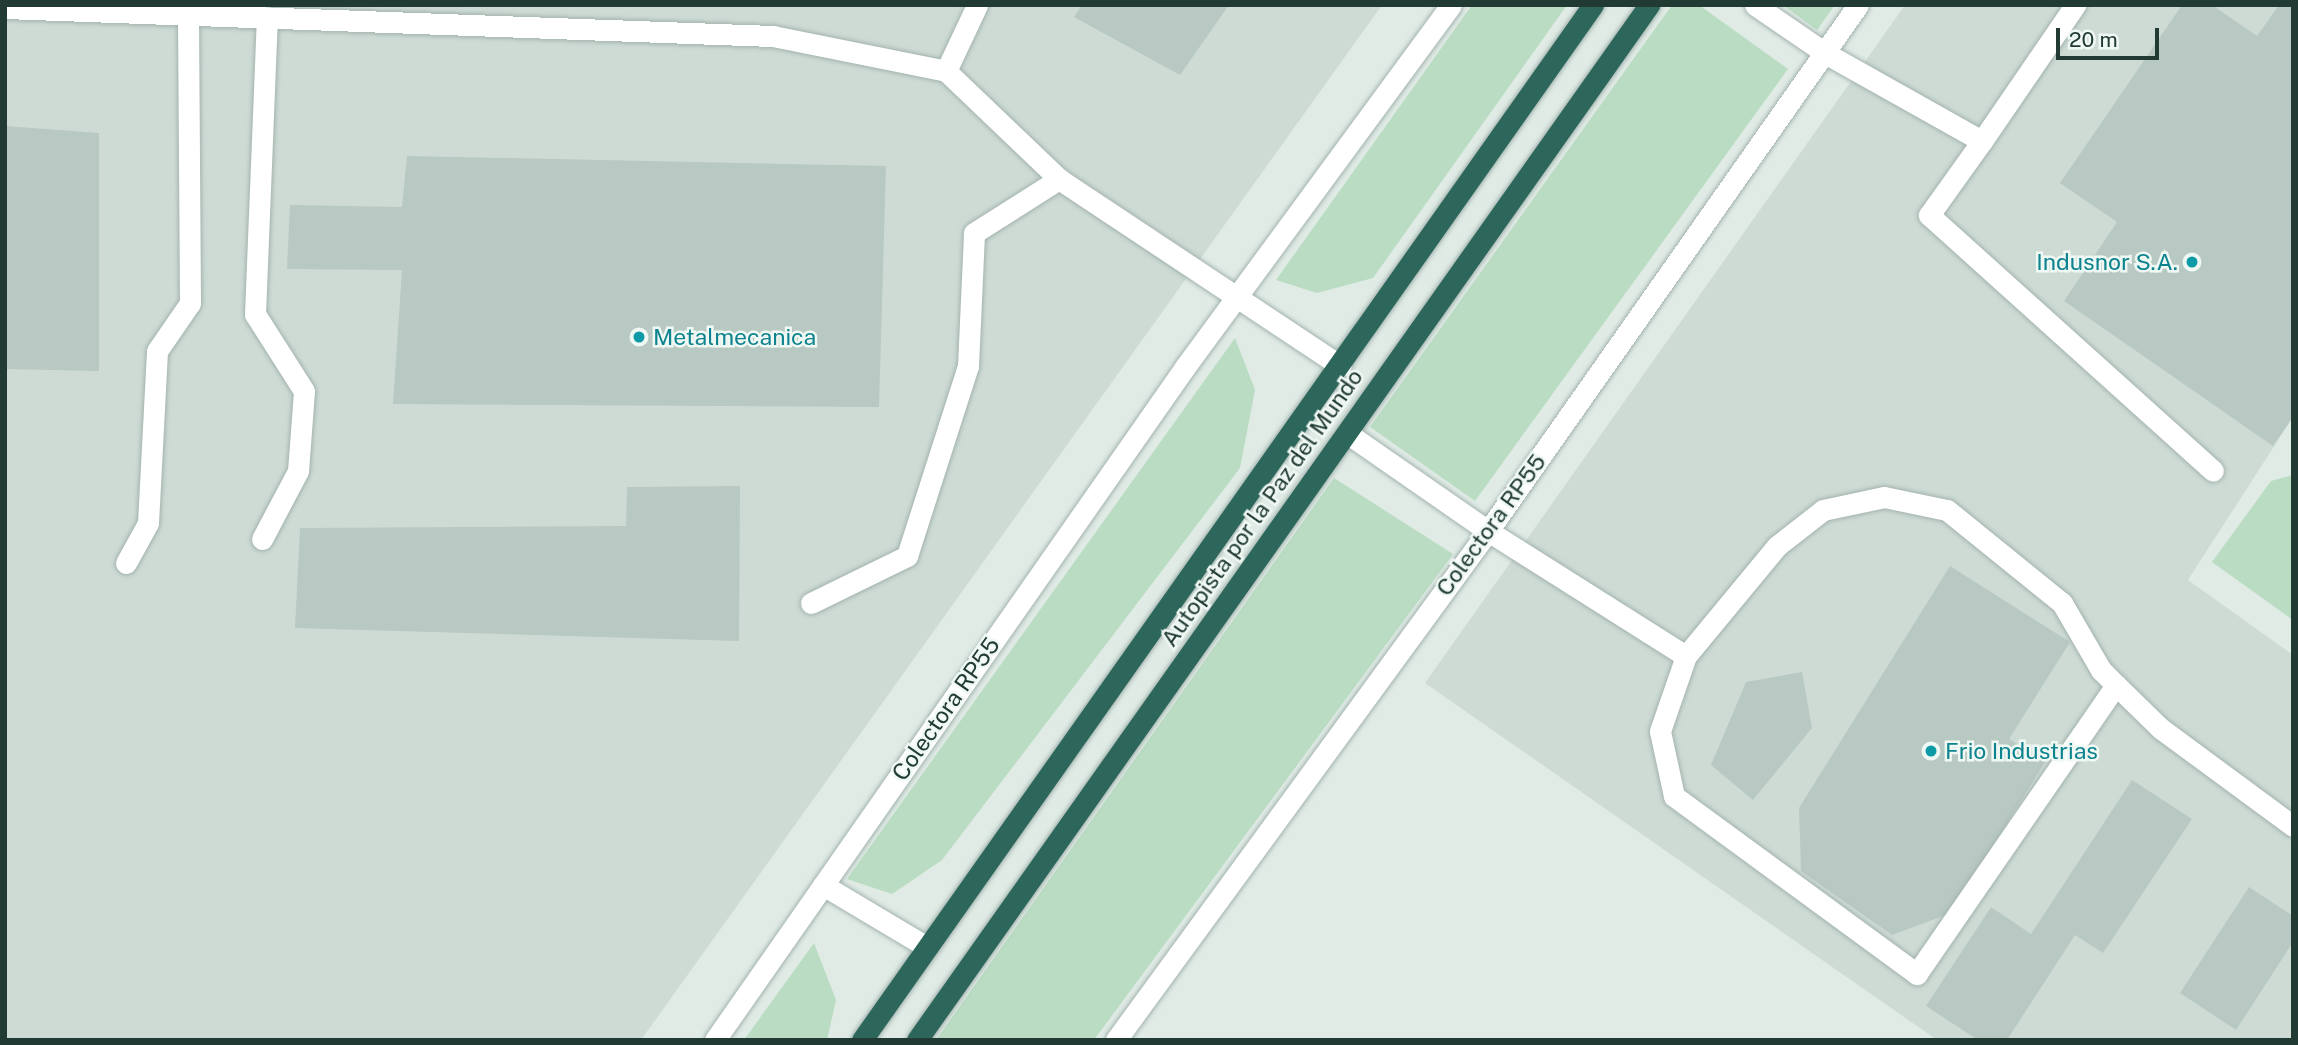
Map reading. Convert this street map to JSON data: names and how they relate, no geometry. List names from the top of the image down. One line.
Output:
{"streets":{"highway":["Autopista por la Paz del Mundo"],"street":["Colectora RP55"]},"places":["Indusnor S.A.","Metalmecanica","Frio Industrias"],"scale_bar":"20 m"}
